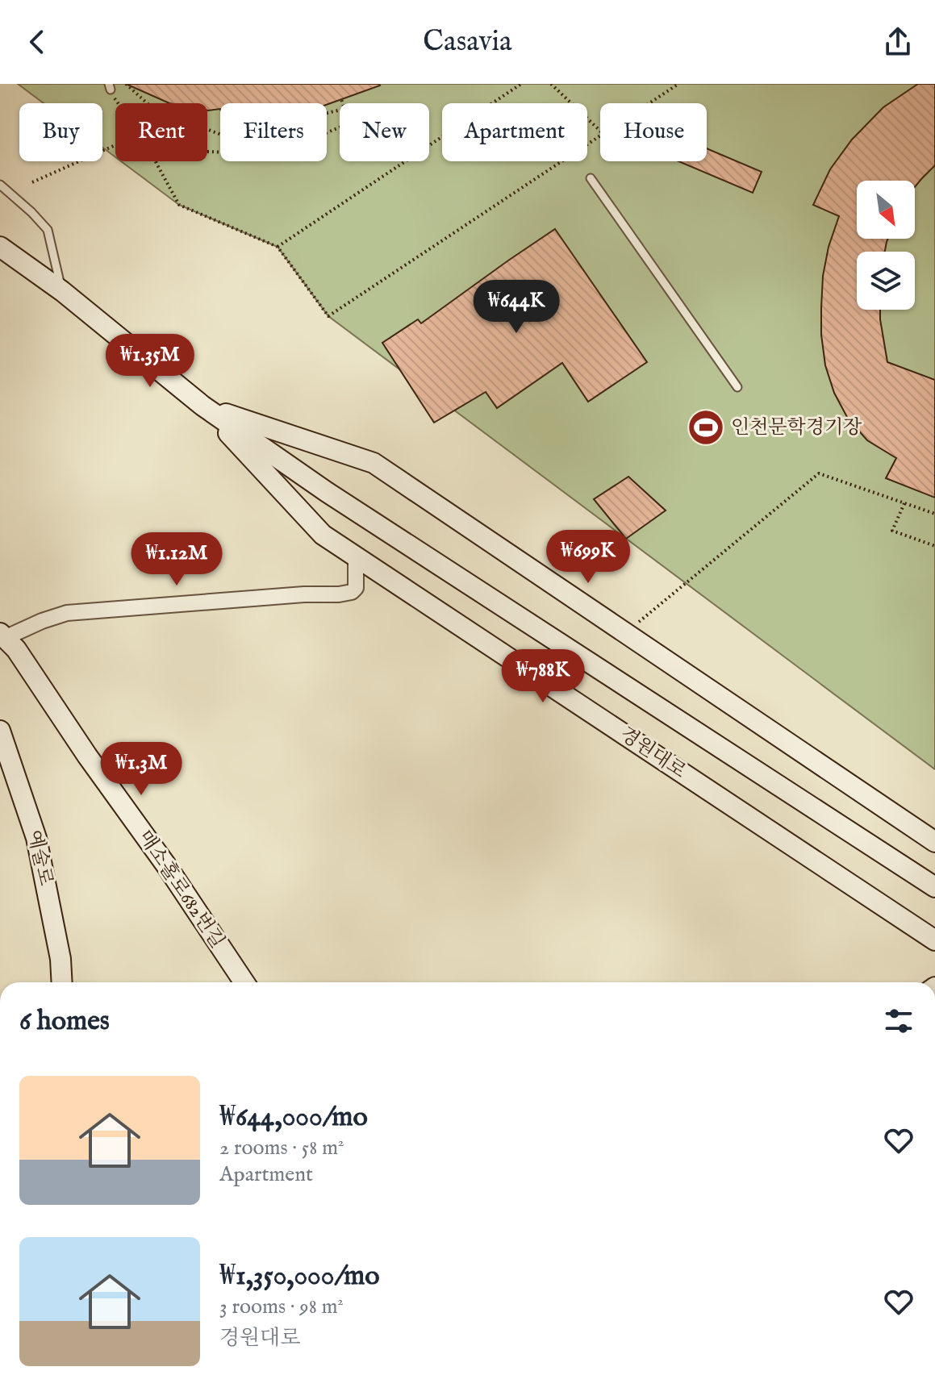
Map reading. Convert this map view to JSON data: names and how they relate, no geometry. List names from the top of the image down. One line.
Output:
{"streets":{"main road":["경원대로","예술로","매소홀로682번길"]},"places":{"sports":["인천문학경기장"]},"north":"bottom right","page":{"header":"Casavia","chip":["Buy","Rent","Filters","New","Apartment","House"],"price":["₩644K","₩1.35M","₩699K","₩1.12M","₩788K","₩1.3M"],"heading":"6 homes","list":[{"name":"₩644,000/mo","note":"2 rooms · 58 m² · Apartment"},{"name":"₩1,350,000/mo","note":"3 rooms · 98 m² · 경원대로"}]}}
